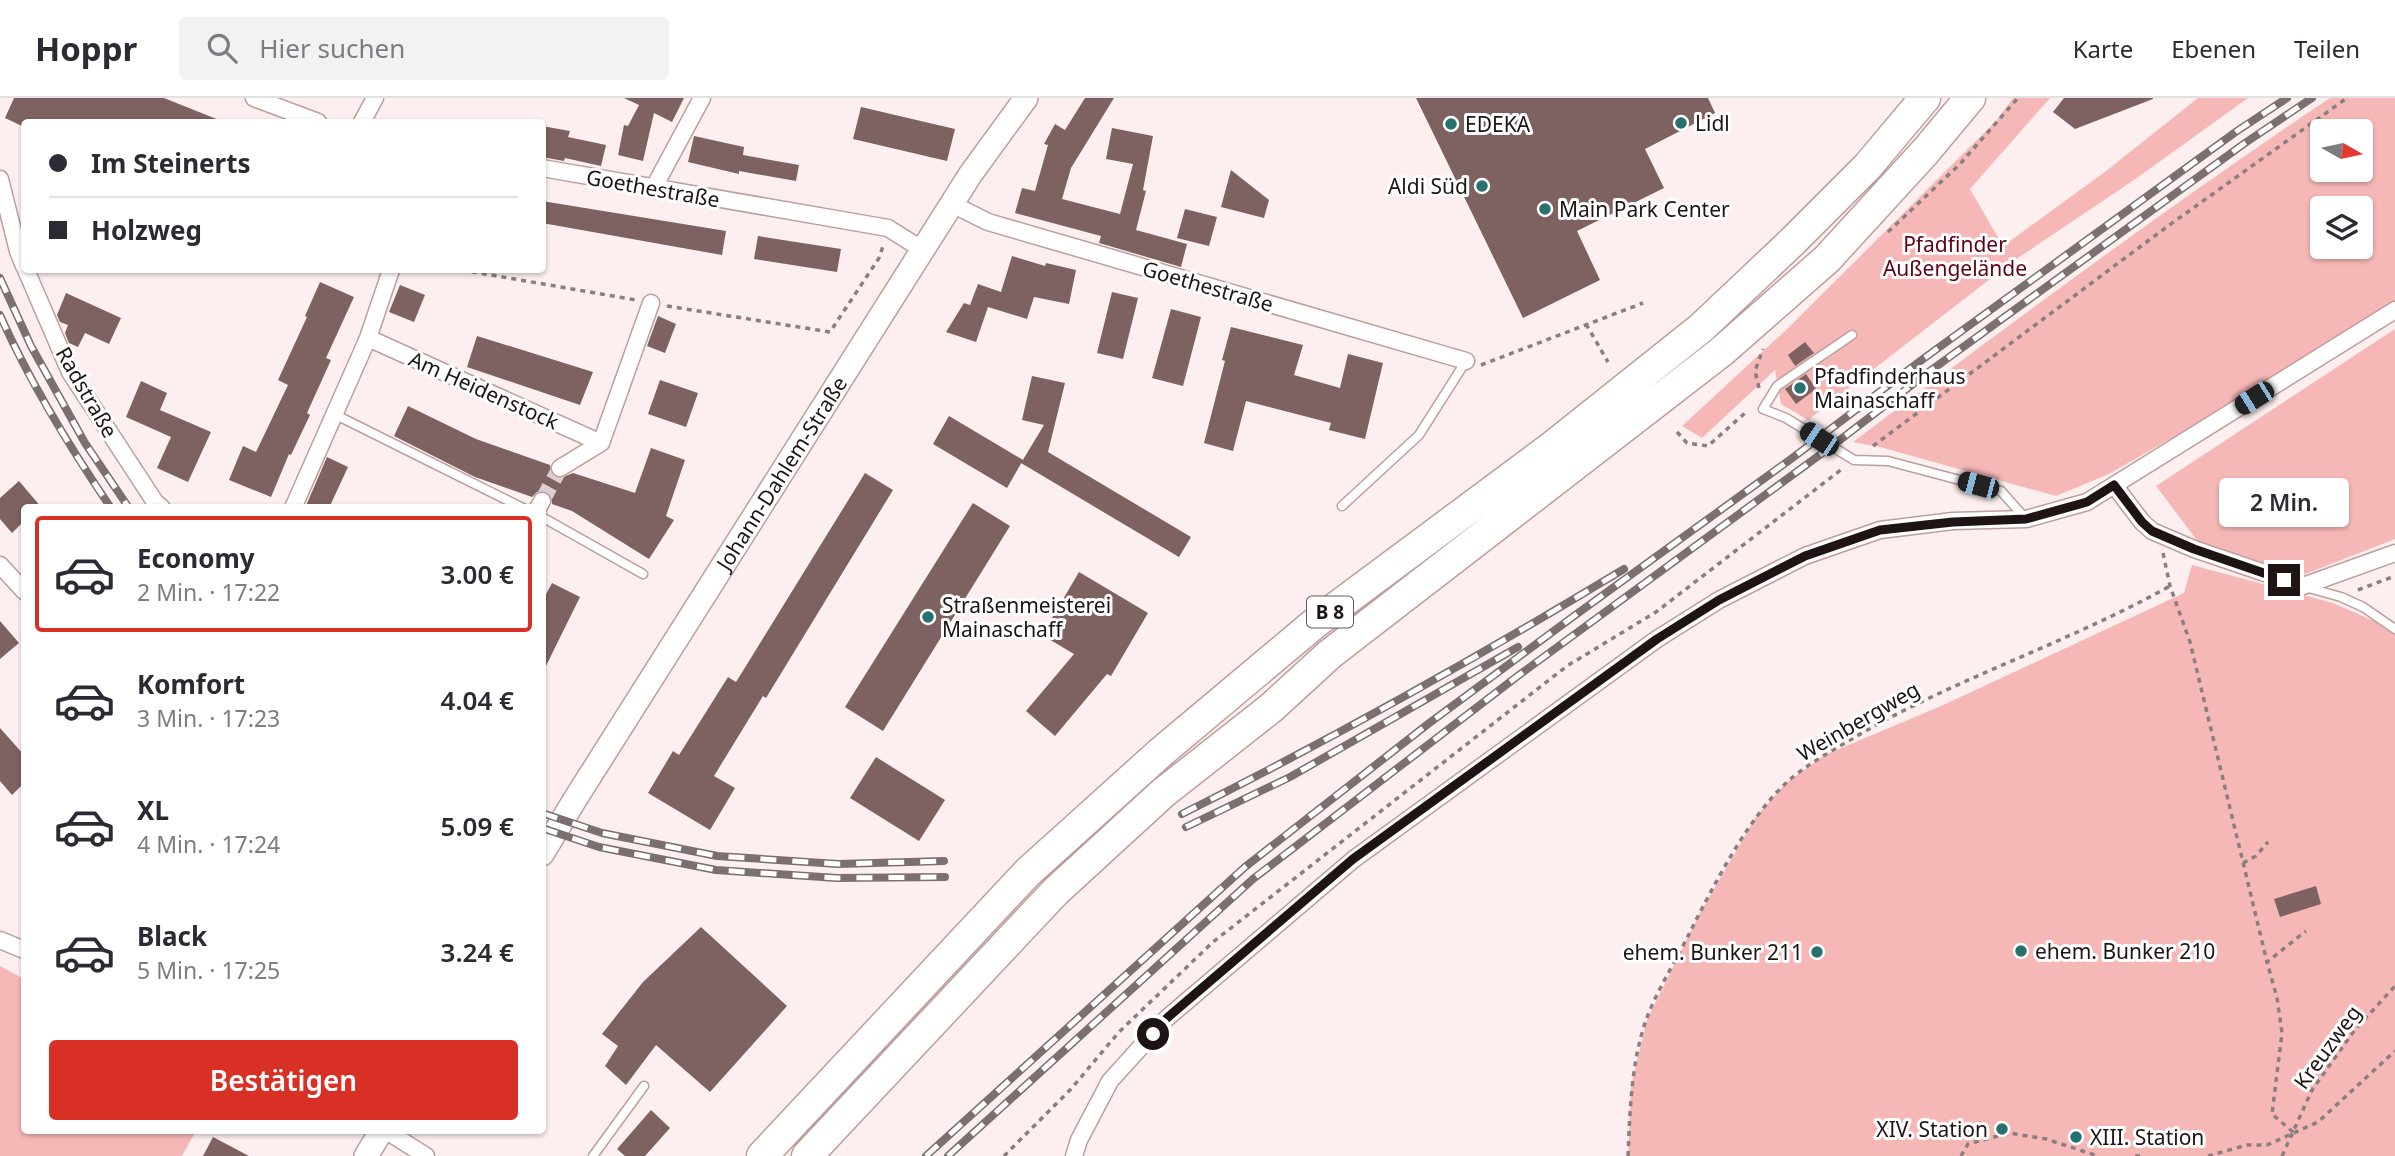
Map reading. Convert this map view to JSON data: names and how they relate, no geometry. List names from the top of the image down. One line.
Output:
{"streets":{"highway":["B 8"],"street":["Goethestraße","Am Heidenstock","Radstraße","Johann-Dahlem-Straße"],"path":["Weinbergweg","Kreuzweg"]},"crossings":[["Goethestraße","Johann-Dahlem-Straße"]],"parks":["Pfadfinder Außengelände"],"places":["Lidl","EDEKA","Aldi Süd","Main Park Center","Pfadfinderhaus Mainaschaff","Straßenmeisterei Mainaschaff","ehem. Bunker 210","ehem. Bunker 211","XIV. Station","XIII. Station"],"north":"right","page":{"header":"Hoppr","search":"Hier suchen","nav":["Karte","Ebenen","Teilen"],"banner":["Im Steinerts","Holzweg"],"bubble":"2 Min.","list":[{"name":"Economy","note":"2 Min. · 17:22","value":"3.00 €"},{"name":"Komfort","note":"3 Min. · 17:23","value":"4.04 €"},{"name":"XL","note":"4 Min. · 17:24","value":"5.09 €"},{"name":"Black","note":"5 Min. · 17:25","value":"3.24 €"}],"buttons":"Bestätigen"}}
